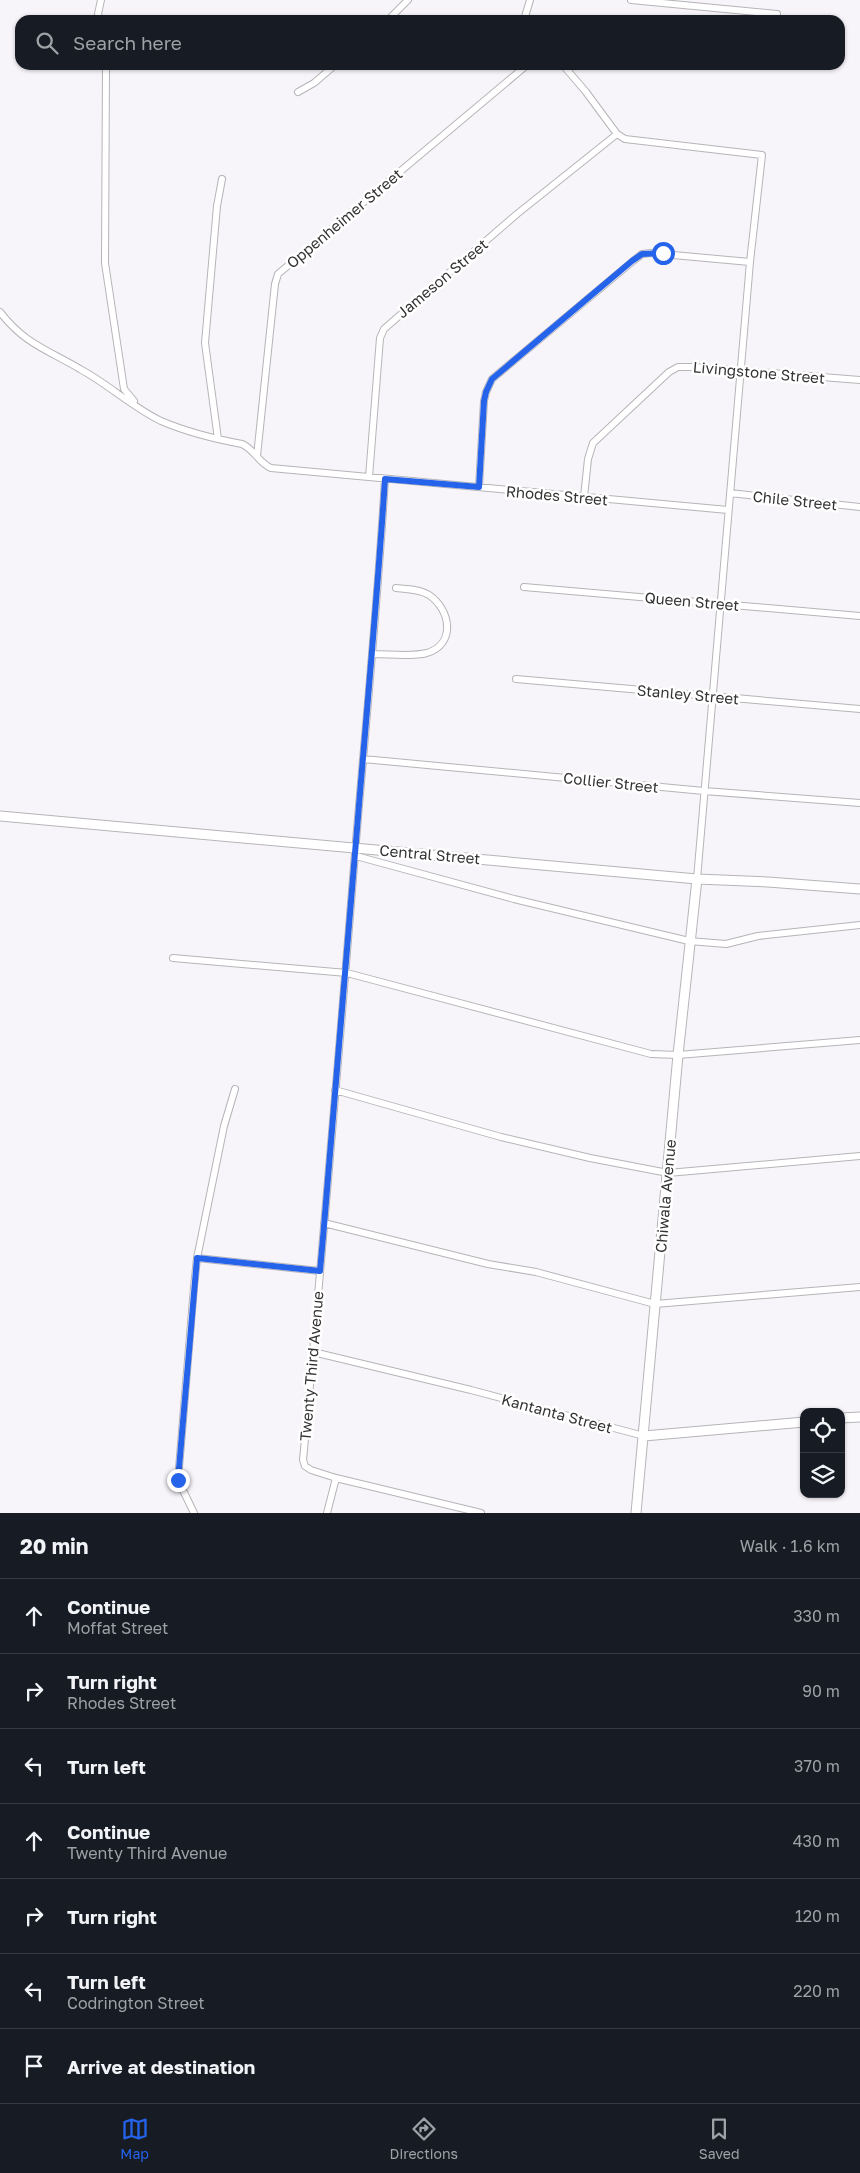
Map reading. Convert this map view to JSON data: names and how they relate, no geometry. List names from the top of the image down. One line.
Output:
{"streets":{"street":["Oppenheimer Street","Jameson Street","Livingstone Street","Rhodes Street","Chile Street","Queen Street","Stanley Street","Collier Street","Central Street","Chiwala Avenue","Twenty Third Avenue","Kantanta Street"]},"crossings":[["Oppenheimer Street","Rhodes Street"],["Jameson Street","Rhodes Street"],["Livingstone Street","Rhodes Street"],["Rhodes Street","Twenty Third Avenue"],["Collier Street","Twenty Third Avenue"],["Central Street","Chiwala Avenue"],["Central Street","Twenty Third Avenue"],["Chiwala Avenue","Kantanta Street"],["Twenty Third Avenue","Kantanta Street"]],"page":{"search":"Search here","heading":["20 min","Walk · 1.6 km"],"list":[["Continue","Moffat Street","330 m"],["Turn right","Rhodes Street","90 m"],["Turn left","370 m"],["Continue","Twenty Third Avenue","430 m"],["Turn right","120 m"],["Turn left","Codrington Street","220 m"],"Arrive at destination"],"nav":["Map","Directions","Saved"]}}
